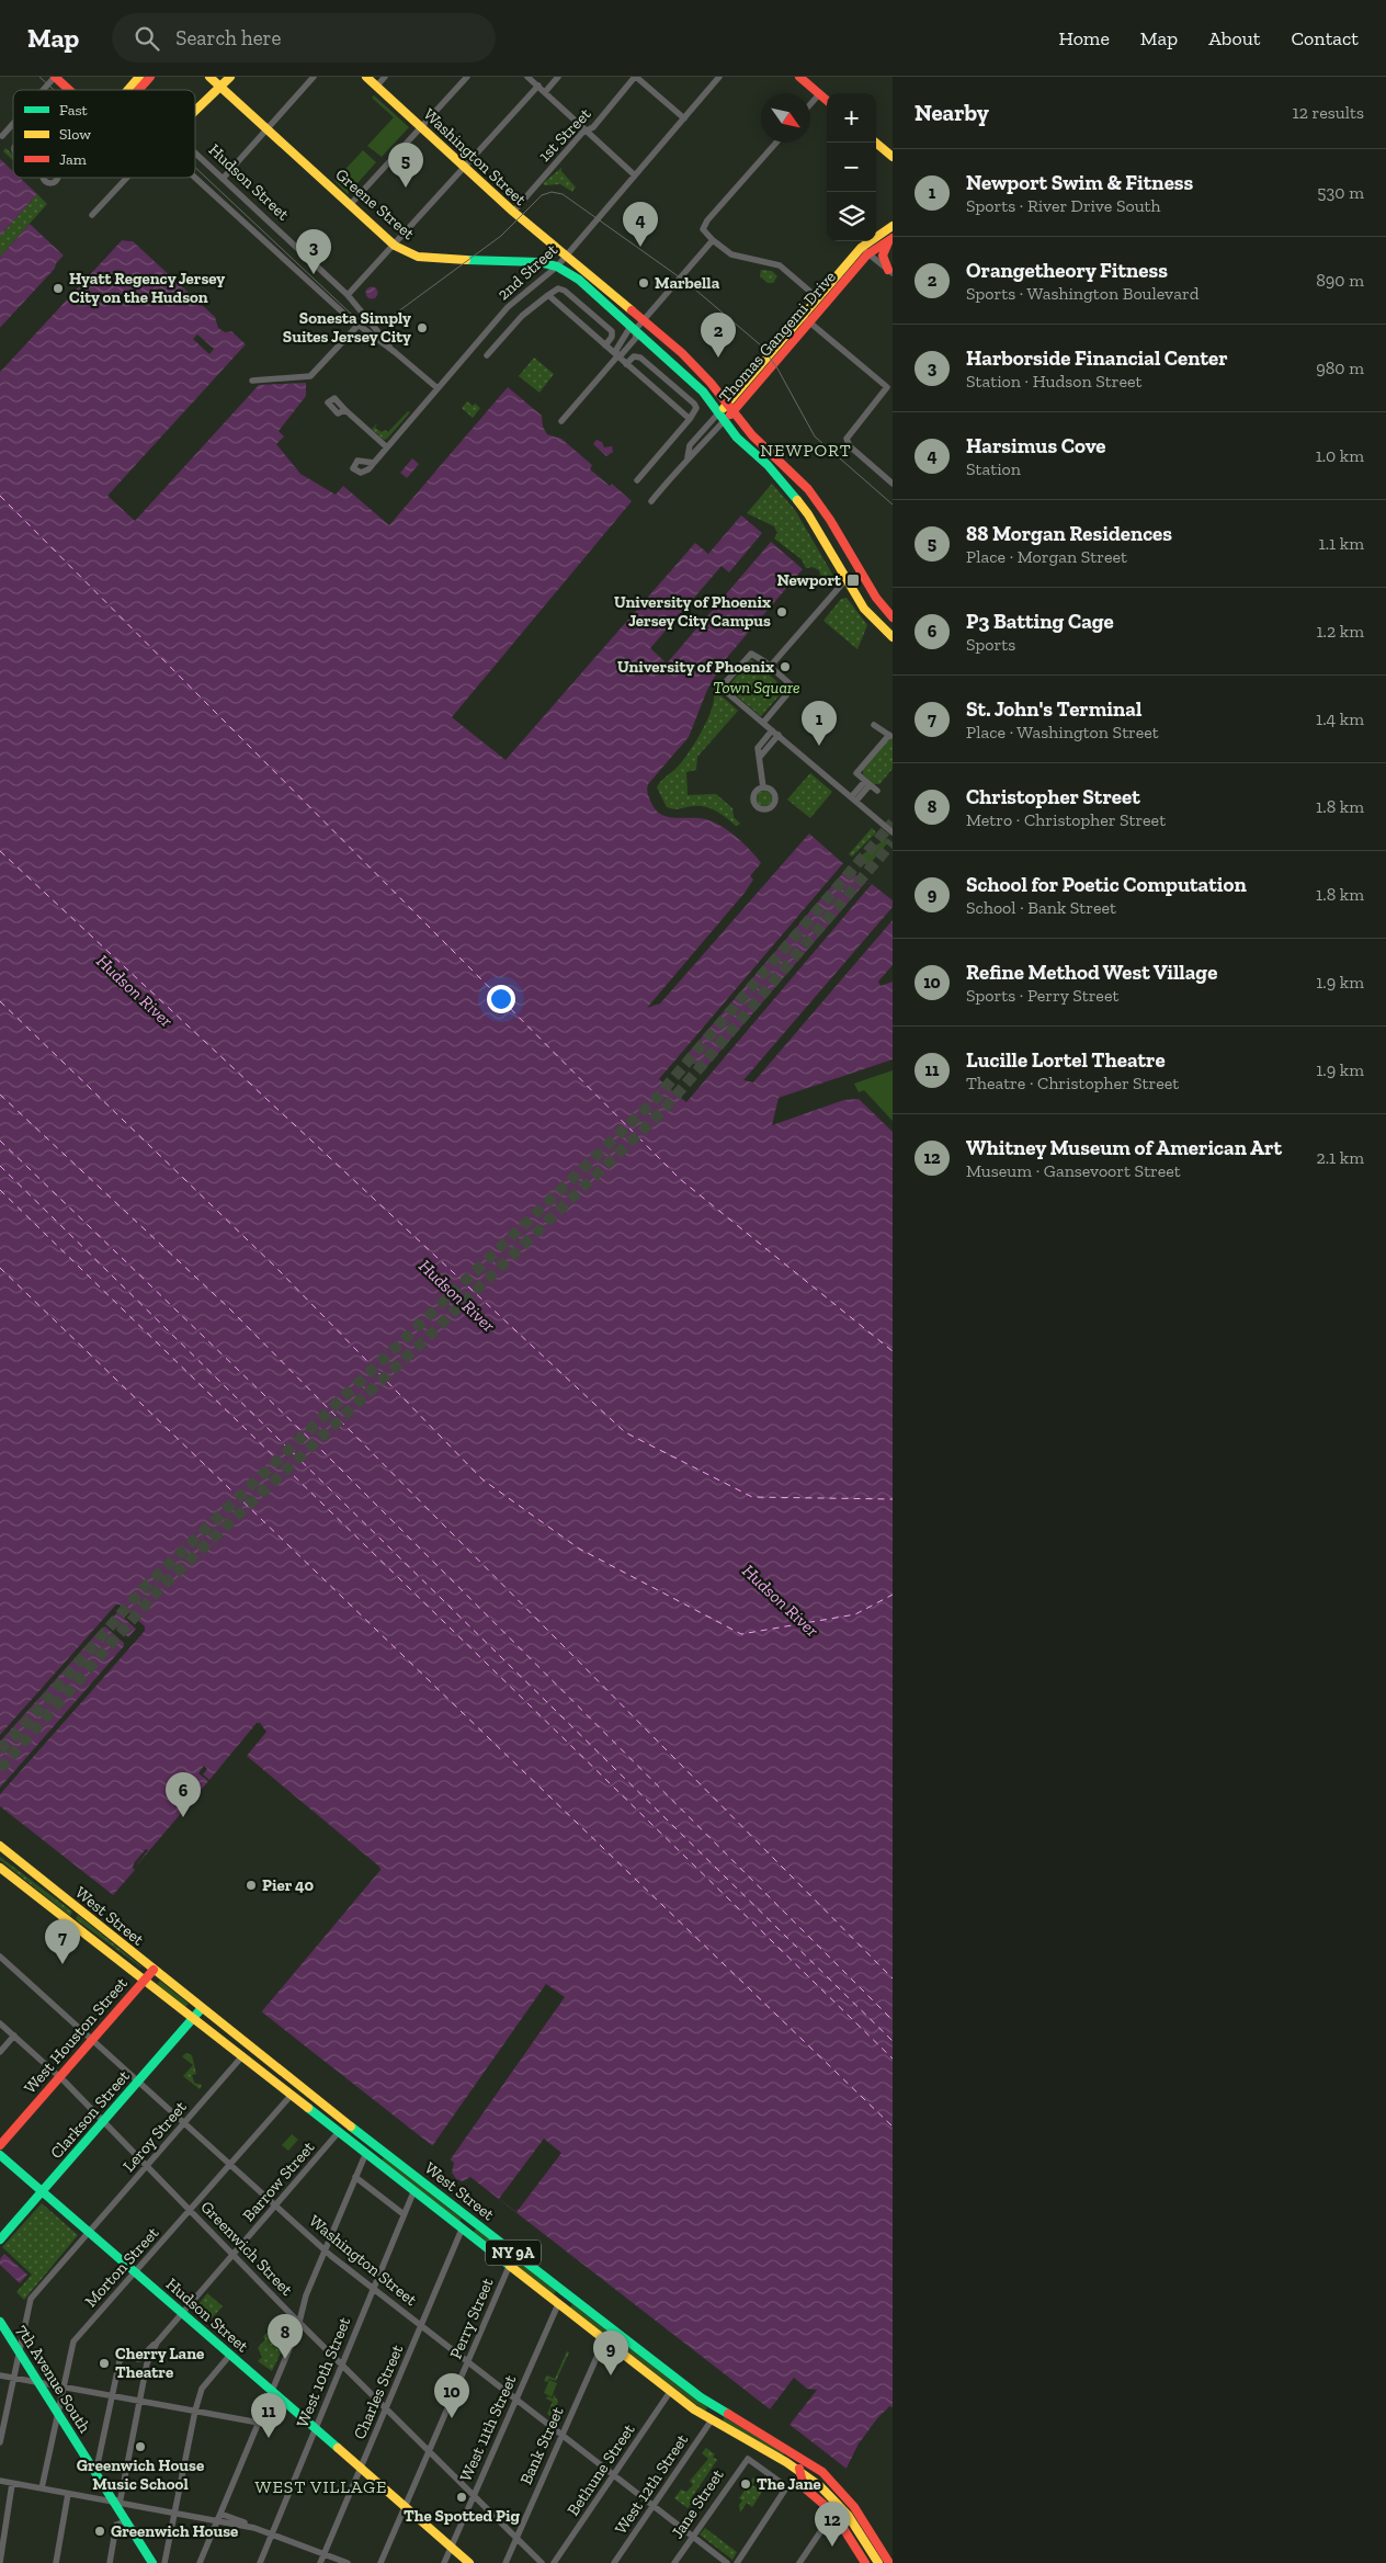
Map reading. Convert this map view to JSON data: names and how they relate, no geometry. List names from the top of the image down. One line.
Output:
{"streets":{"main road":["Washington Street","Hudson Street","Greene Street","Thomas Gangemi Drive","West Street","West Houston Street","Clarkson Street","NY 9A","7th Avenue South"],"street":["1st Street","2nd Street","Leroy Street","Barrow Street","Greenwich Street","Morton Street","Perry Street","West 10th Street","Charles Street","West 11th Street","Bank Street","Bethune Street","West 12th Street","Jane Street"]},"crossings":[["1st Street","Washington Street"],["Washington Street","2nd Street"],["Washington Street","Thomas Gangemi Drive"],["Washington Street","West Houston Street"],["Washington Street","Clarkson Street"],["Washington Street","Leroy Street"],["Washington Street","Barrow Street"],["Washington Street","Morton Street"],["Washington Street","Perry Street"],["Washington Street","West 10th Street"],["Washington Street","Charles Street"],["Washington Street","West 11th Street"],["Washington Street","Bank Street"],["Washington Street","Bethune Street"],["Washington Street","West 12th Street"],["Washington Street","Jane Street"],["Hudson Street","2nd Street"],["Hudson Street","Clarkson Street"],["Hudson Street","Leroy Street"],["Hudson Street","Barrow Street"],["Hudson Street","Morton Street"],["Hudson Street","Perry Street"],["Hudson Street","West 10th Street"],["Hudson Street","Charles Street"],["Hudson Street","West 11th Street"],["Greene Street","2nd Street"],["Greene Street","Thomas Gangemi Drive"],["West Street","West Houston Street"],["West Street","Clarkson Street"],["West Street","Leroy Street"],["West Street","Barrow Street"],["West Street","Morton Street"],["West Street","Perry Street"],["West Street","West 10th Street"],["West Street","Charles Street"],["West Street","West 11th Street"],["West Street","Bank Street"],["West Street","Bethune Street"],["West Street","West 12th Street"],["West Houston Street","Greenwich Street"],["Clarkson Street","Greenwich Street"],["Leroy Street","Greenwich Street"],["Leroy Street","7th Avenue South"],["Barrow Street","Greenwich Street"],["Barrow Street","7th Avenue South"],["Greenwich Street","Morton Street"],["Greenwich Street","Perry Street"],["Greenwich Street","West 10th Street"],["Greenwich Street","Charles Street"],["Greenwich Street","West 11th Street"],["Greenwich Street","Bank Street"],["Morton Street","7th Avenue South"]],"districts":["NEWPORT","WEST VILLAGE"],"water":["Hudson River"],"parks":["Town Square"],"places":{"other":["Marbella","Hyatt Regency Jersey City on the Hudson","Sonesta Simply Suites Jersey City","University of Phoenix Jersey City Campus","University of Phoenix","Pier 40","Cherry Lane Theatre","Greenwich House Music School","The Jane","The Spotted Pig","Greenwich House"],"transit":["Newport"]},"legend":["Fast","Slow","Jam"],"north":"bottom right","page":{"header":"Map","search":"Search here","nav":["Home","Map","About","Contact"],"heading":["Nearby","12 results"],"map_buttons":["+","−"],"pins":["5","4","3","2","1","6","7","8","9","10","11","12"],"list":[{"mark":"1","name":"Newport Swim & Fitness","note":"Sports · River Drive South","value":"530 m"},{"mark":"2","name":"Orangetheory Fitness","note":"Sports · Washington Boulevard","value":"890 m"},{"mark":"3","name":"Harborside Financial Center","note":"Station · Hudson Street","value":"980 m"},{"mark":"4","name":"Harsimus Cove","note":"Station","value":"1.0 km"},{"mark":"5","name":"88 Morgan Residences","note":"Place · Morgan Street","value":"1.1 km"},{"mark":"6","name":"P3 Batting Cage","note":"Sports","value":"1.2 km"},{"mark":"7","name":"St. John's Terminal","note":"Place · Washington Street","value":"1.4 km"},{"mark":"8","name":"Christopher Street","note":"Metro · Christopher Street","value":"1.8 km"},{"mark":"9","name":"School for Poetic Computation","note":"School · Bank Street","value":"1.8 km"},{"mark":"10","name":"Refine Method West Village","note":"Sports · Perry Street","value":"1.9 km"},{"mark":"11","name":"Lucille Lortel Theatre","note":"Theatre · Christopher Street","value":"1.9 km"},{"mark":"12","name":"Whitney Museum of American Art","note":"Museum · Gansevoort Street","value":"2.1 km"}]}}
